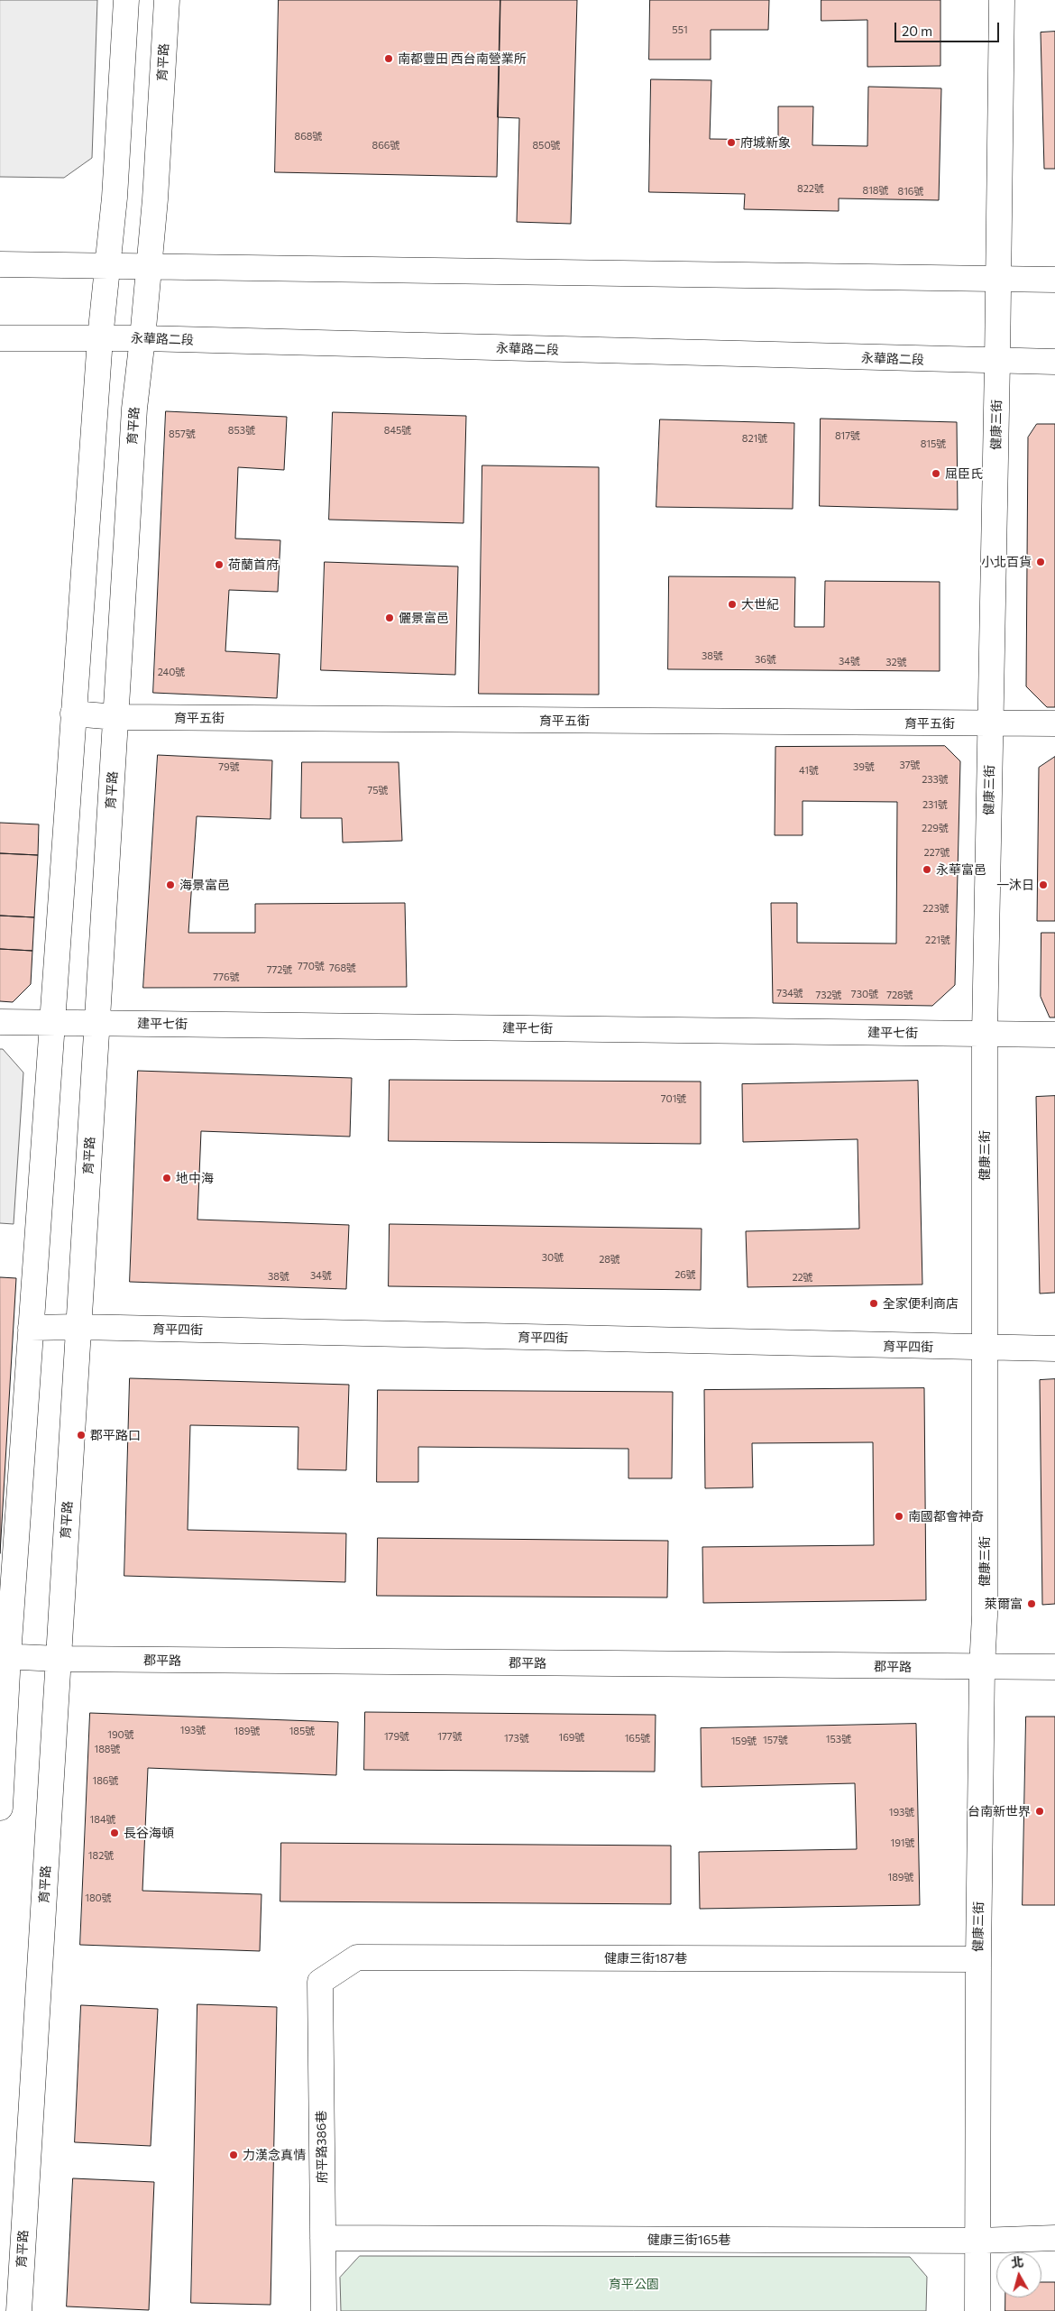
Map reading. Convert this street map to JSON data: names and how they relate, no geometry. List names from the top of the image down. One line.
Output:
{"streets":{"street":["育平路","永華路二段","健康三街","育平五街","建平七街","育平四街","郡平路","健康三街187巷","府平路386巷","健康三街165巷"]},"crossings":[["育平路","永華路二段"],["育平路","育平五街"],["育平路","建平七街"],["育平路","育平四街"],["育平路","郡平路"],["永華路二段","健康三街"],["健康三街","育平五街"],["健康三街","建平七街"],["健康三街","育平四街"],["健康三街","郡平路"],["健康三街","健康三街187巷"],["健康三街","健康三街165巷"],["健康三街187巷","府平路386巷"],["府平路386巷","健康三街165巷"]],"parks":["育平公園"],"places":["南都豐田 西台南營業所","府城新象","屈臣氏","小北百貨","荷蘭首府","大世紀","儷景富邑","永華富邑","海景富邑","一沐日","地中海","全家便利商店","郡平路口","南國都會神奇","萊爾富","台南新世界","長谷海頓","力漢念真情"],"house_numbers":["551","868號","866號","850號","822號","818號","816號","853號","845號","857號","817號","821號","815號","38號","36號","34號","32號","240號","37號","79號","39號","41號","233號","75號","231號","229號","227號","223號","221號","770號","768號","772號","776號","734號","730號","732號","728號","701號","30號","28號","26號","34號","38號","22號","193號","189號","185號","190號","179號","177號","169號","173號","165號","153號","157號","159號","188號","186號","193號","184號","191號","182號","189號","180號"],"scale_bar":"20 m","north":"top"}
